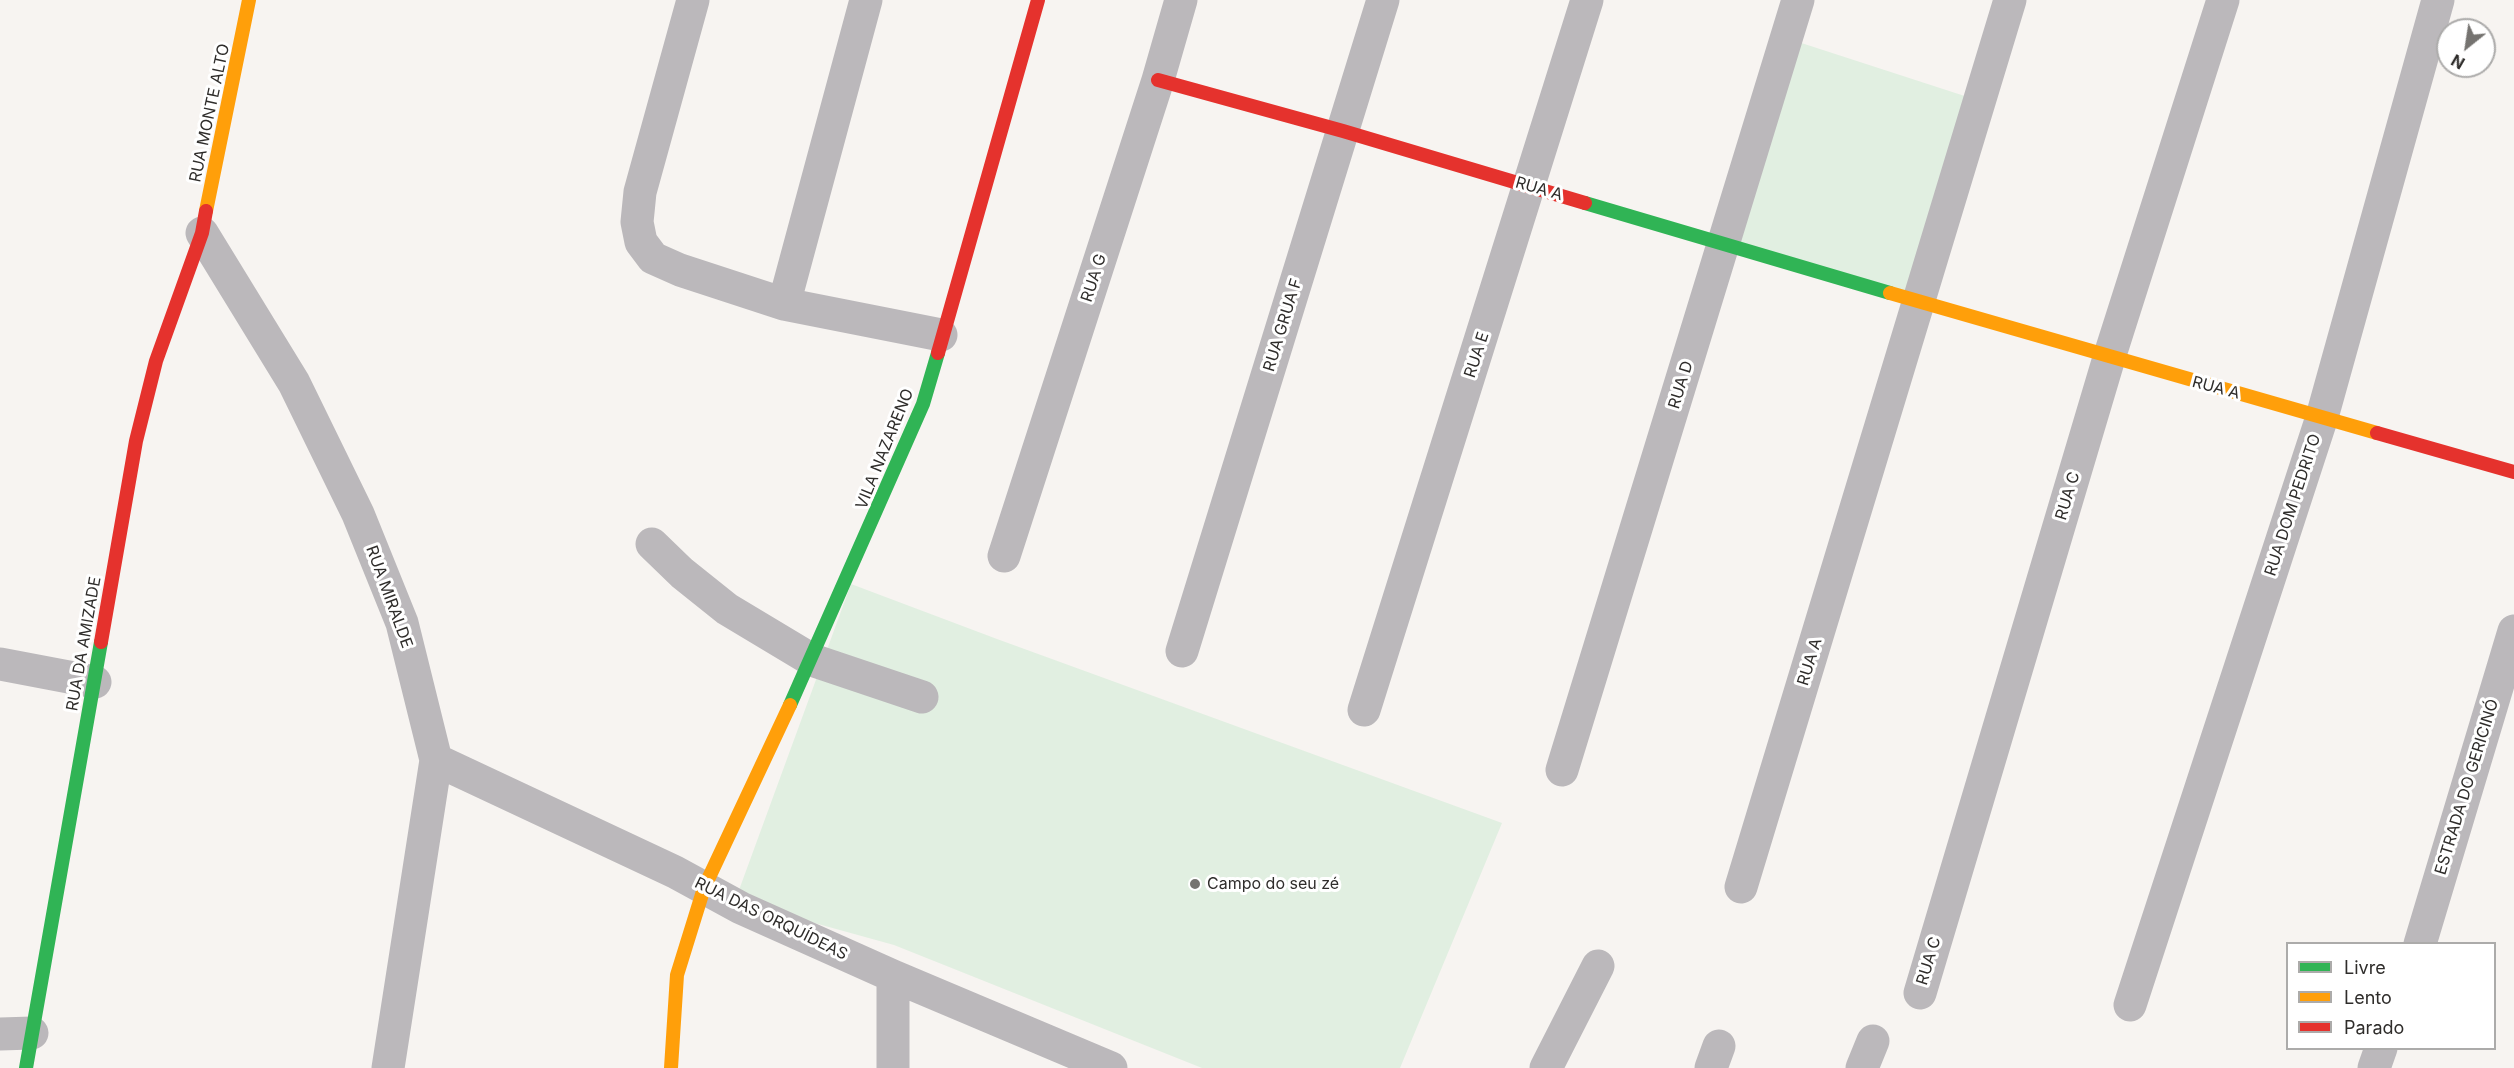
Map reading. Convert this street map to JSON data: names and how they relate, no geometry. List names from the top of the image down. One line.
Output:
{"streets":{"street":["RUA MONTE ALTO","RUA A","RUA G","RUA GRUA F","RUA E","RUA D","VILA NAZARENO","RUA C","RUA DOM PEDRITO","RUA MIRALDE","RUA DA AMIZADE","ESTRADA DO GERICINÓ","RUA DAS ORQUÍDEAS"]},"crossings":[["RUA MONTE ALTO","RUA MIRALDE"],["RUA MONTE ALTO","RUA DA AMIZADE"],["RUA A","RUA G"],["RUA A","RUA GRUA F"],["RUA A","RUA E"],["RUA A","RUA D"],["RUA A","RUA C"],["RUA A","RUA DOM PEDRITO"],["VILA NAZARENO","RUA DAS ORQUÍDEAS"],["RUA MIRALDE","RUA DA AMIZADE"],["RUA MIRALDE","RUA DAS ORQUÍDEAS"]],"places":["Campo do seu zé"],"legend":["Livre","Lento","Parado"],"north":"bottom left"}
